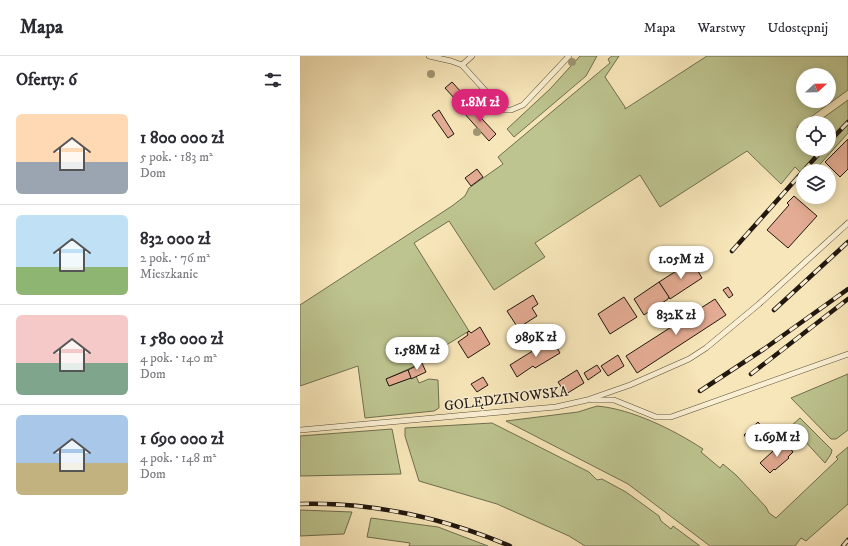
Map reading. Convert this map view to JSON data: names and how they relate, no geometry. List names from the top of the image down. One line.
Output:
{"streets":{"lane":["GOLĘDZINOWSKA"]},"north":"right","page":{"header":"Mapa","nav":["Mapa","Warstwy","Udostępnij"],"heading":"Oferty: 6","price":["1.8M zł","1.05M zł","832K zł","989K zł","1.58M zł","1.69M zł"],"list":[{"name":"1 800 000 zł","note":"5 pok. · 183 m² · Dom"},{"name":"832 000 zł","note":"2 pok. · 76 m² · Mieszkanie"},{"name":"1 580 000 zł","note":"4 pok. · 140 m² · Dom"},{"name":"1 690 000 zł","note":"4 pok. · 148 m² · Dom"}]}}
